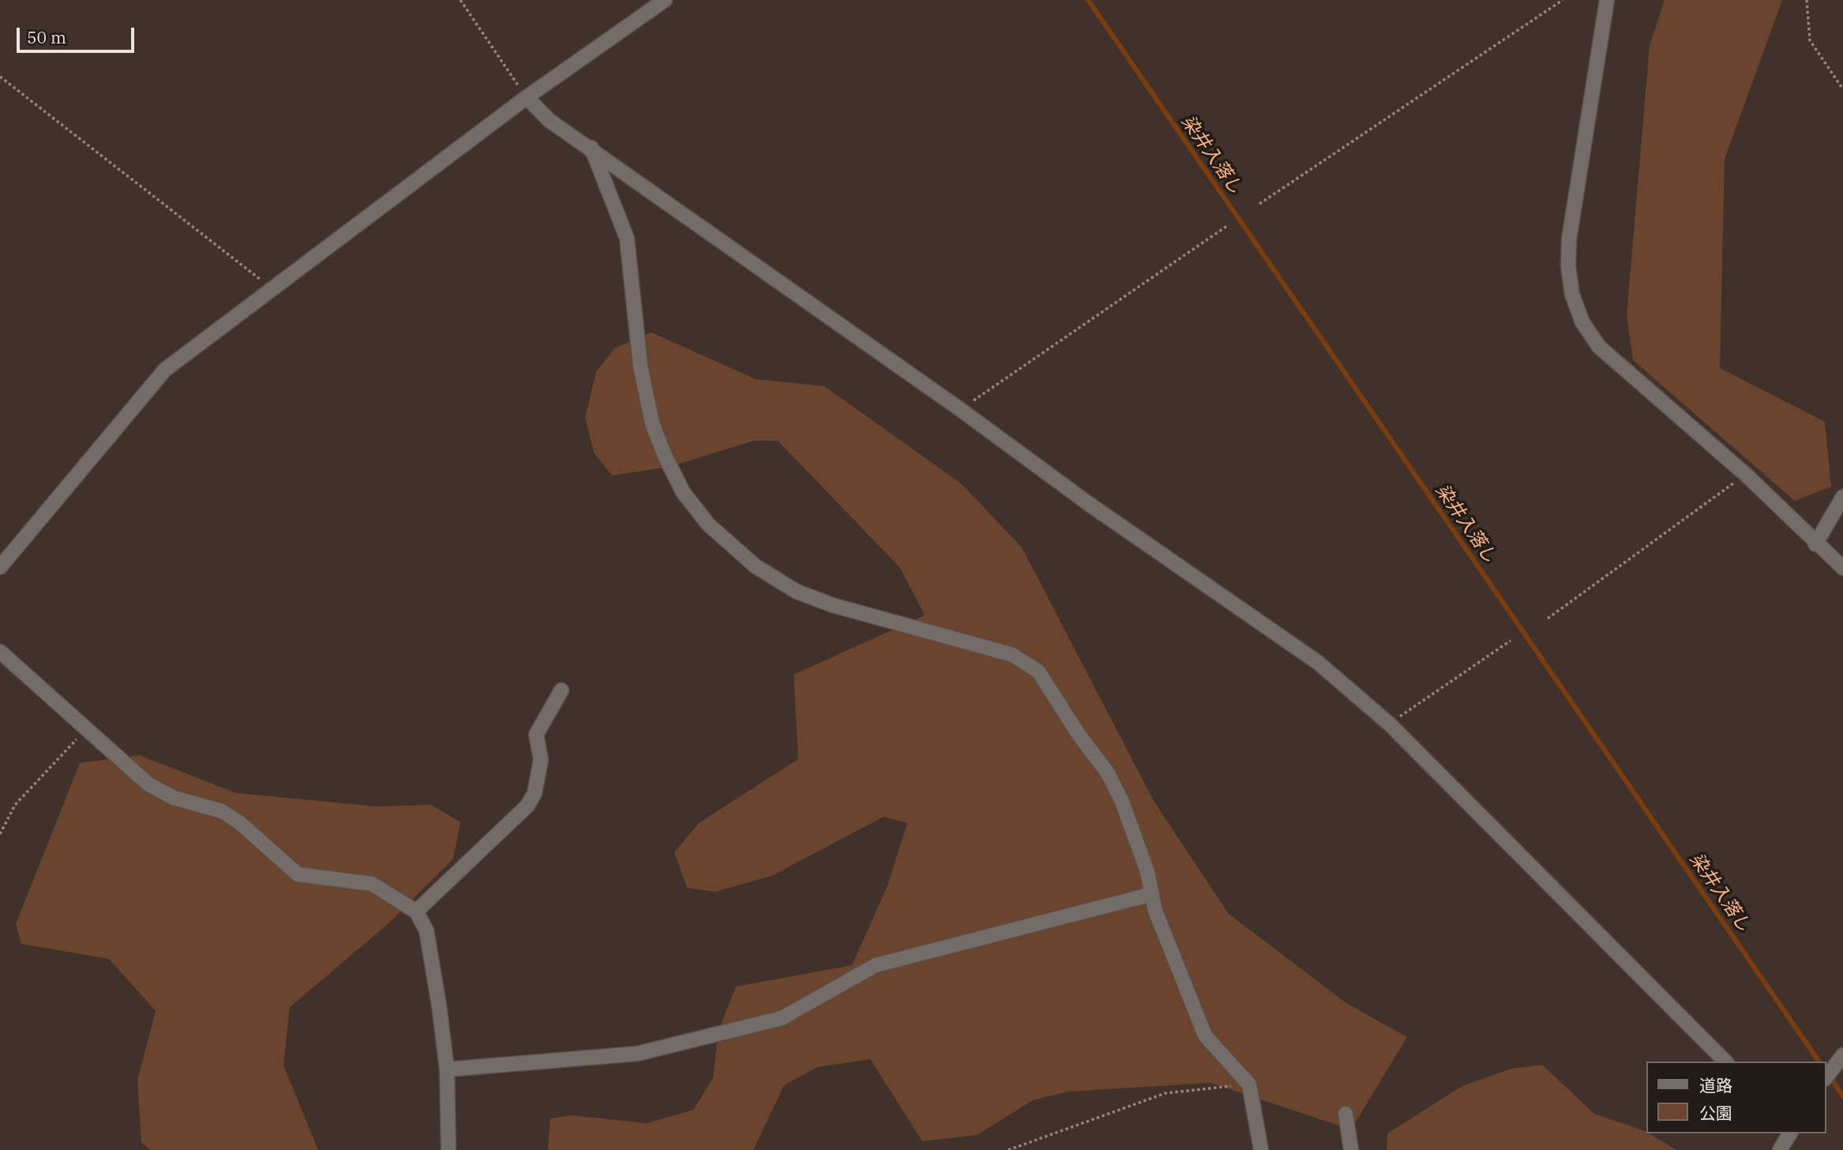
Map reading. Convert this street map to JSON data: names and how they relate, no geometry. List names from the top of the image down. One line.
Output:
{"water":["染井入落し"],"legend":["道路","公園"],"scale_bar":"50 m"}
